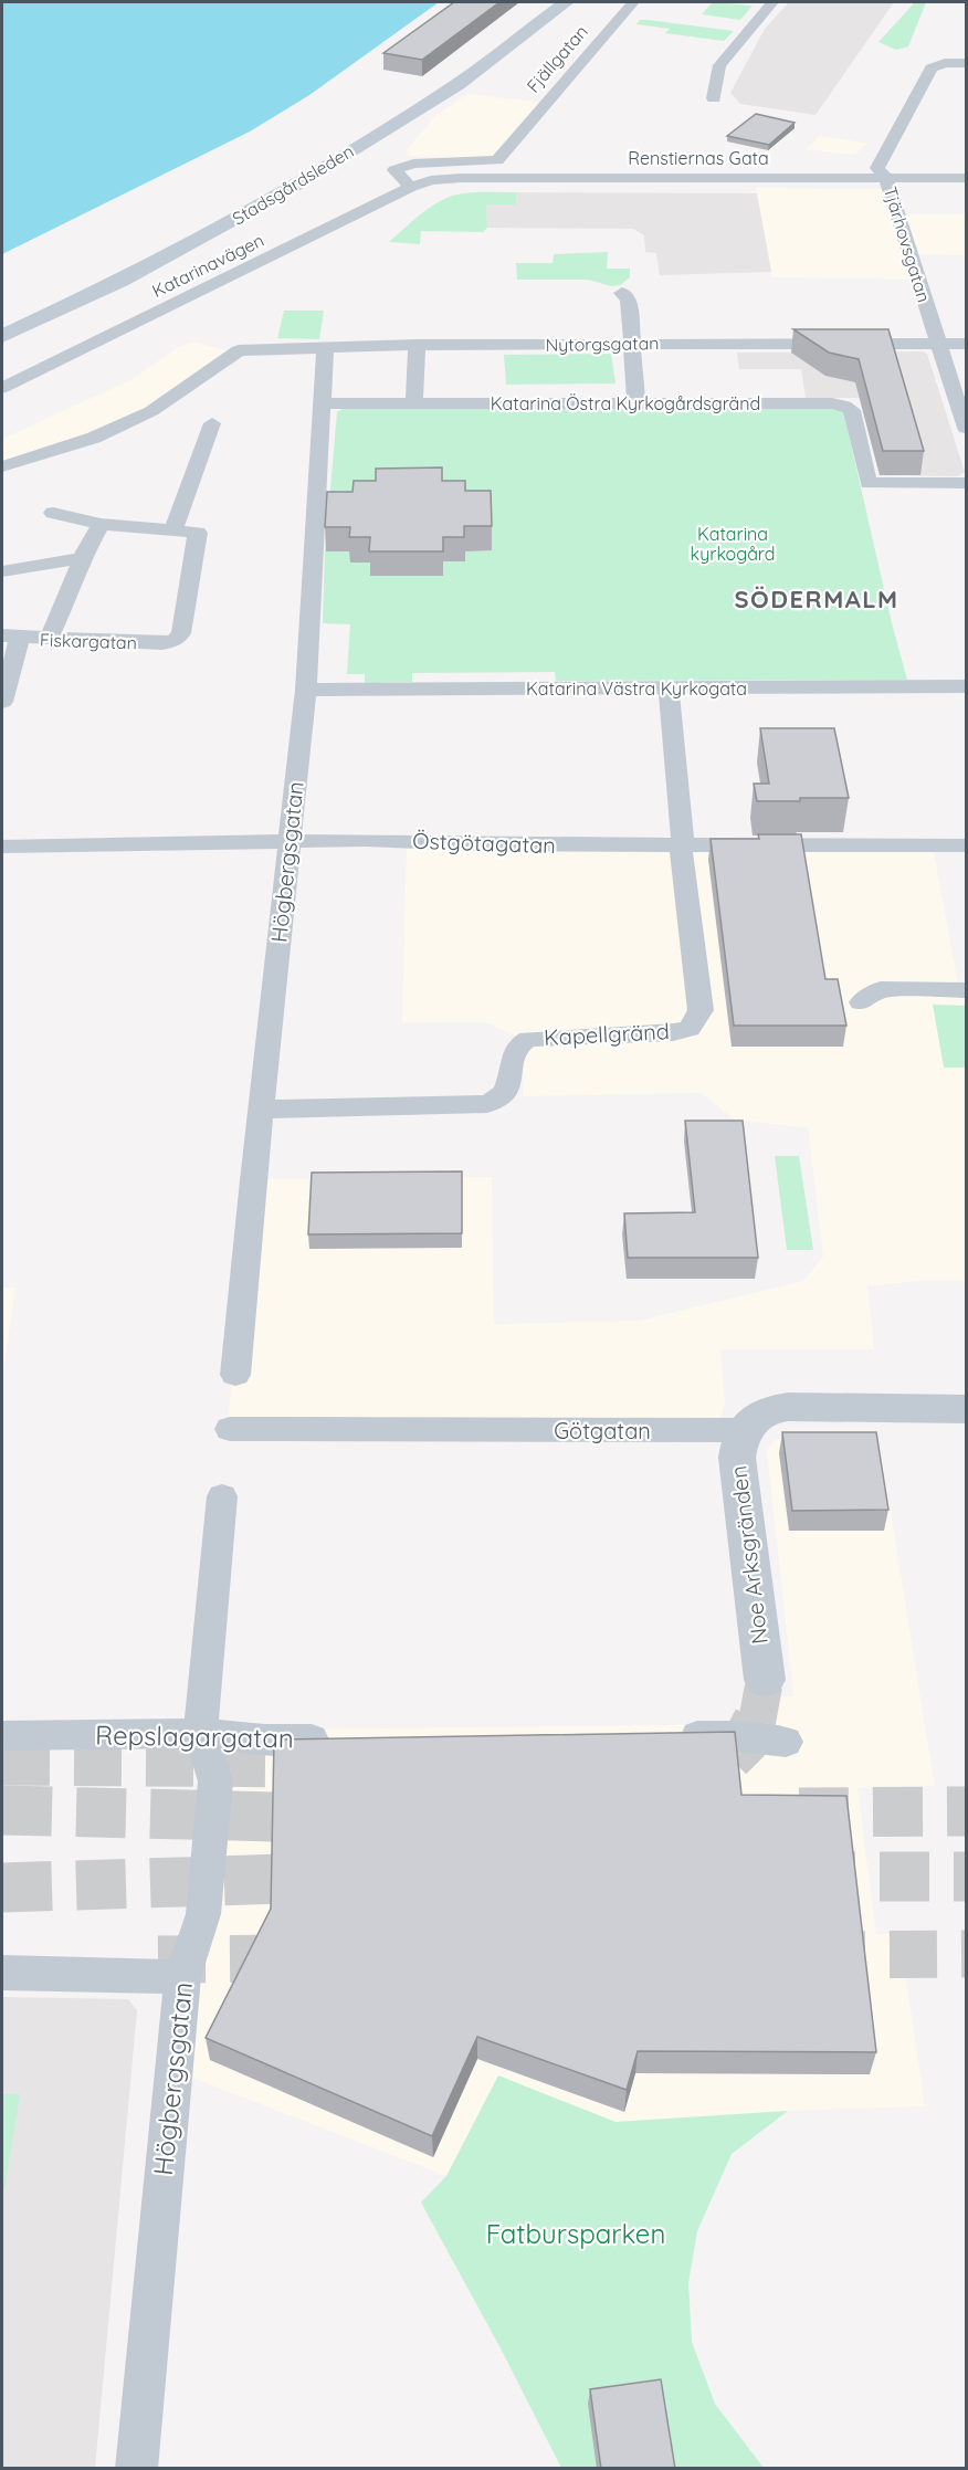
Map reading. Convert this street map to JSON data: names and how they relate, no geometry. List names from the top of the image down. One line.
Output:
{"streets":{"main road":["Stadsgårdsleden"],"street":["Fjällgatan","Renstiernas Gata","Tjärhovsgatan","Katarinavägen","Nytorgsgatan","Katarina Östra Kyrkogårdsgränd","Fiskargatan","Katarina Västra Kyrkogata","Östgötagatan","Högbergsgatan","Kapellgränd","Götgatan","Noe Arksgränden","Repslagargatan"]},"crossings":[["Fjällgatan","Katarinavägen"],["Renstiernas Gata","Tjärhovsgatan"],["Renstiernas Gata","Katarinavägen"],["Tjärhovsgatan","Nytorgsgatan"],["Nytorgsgatan","Högbergsgatan"],["Katarina Östra Kyrkogårdsgränd","Högbergsgatan"],["Katarina Västra Kyrkogata","Högbergsgatan"],["Katarina Västra Kyrkogata","Kapellgränd"],["Östgötagatan","Högbergsgatan"],["Östgötagatan","Kapellgränd"],["Högbergsgatan","Kapellgränd"],["Högbergsgatan","Repslagargatan"],["Götgatan","Noe Arksgränden"]],"districts":["SÖDERMALM"],"parks":["Katarina kyrkogård","Fatbursparken"]}
